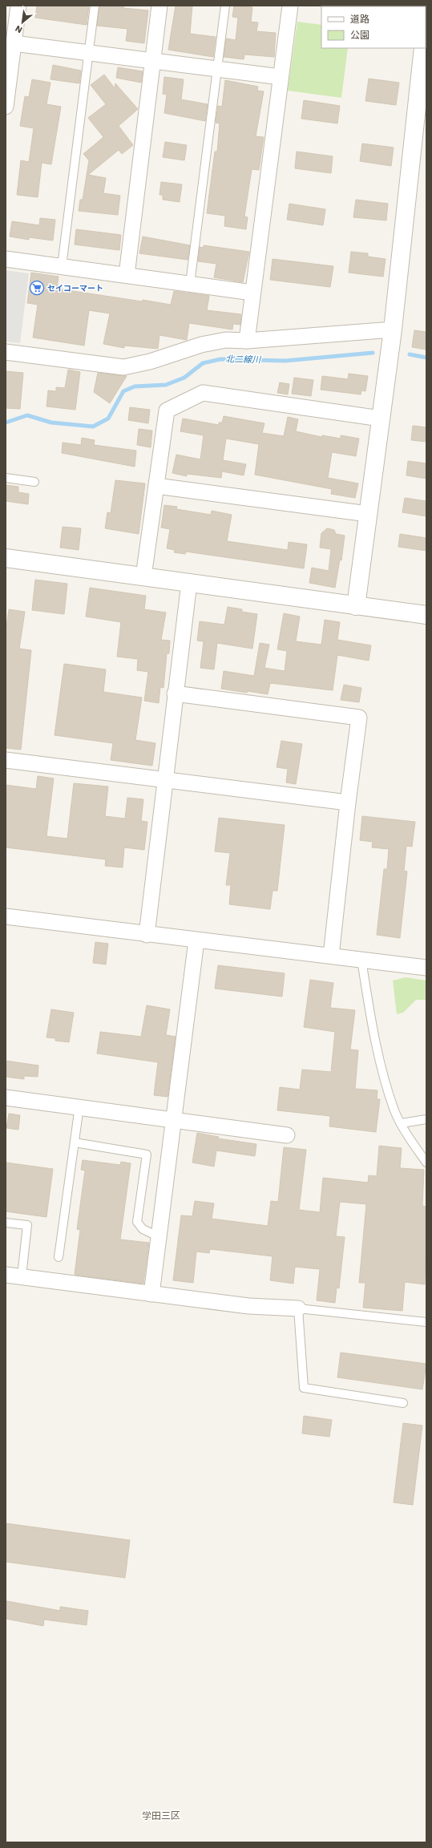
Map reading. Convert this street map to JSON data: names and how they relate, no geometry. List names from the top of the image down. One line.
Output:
{"districts":["学田三区"],"water":["北二線川"],"places":{"supermarket":["セイコーマート"]},"legend":["道路","公園"],"north":"bottom left"}
